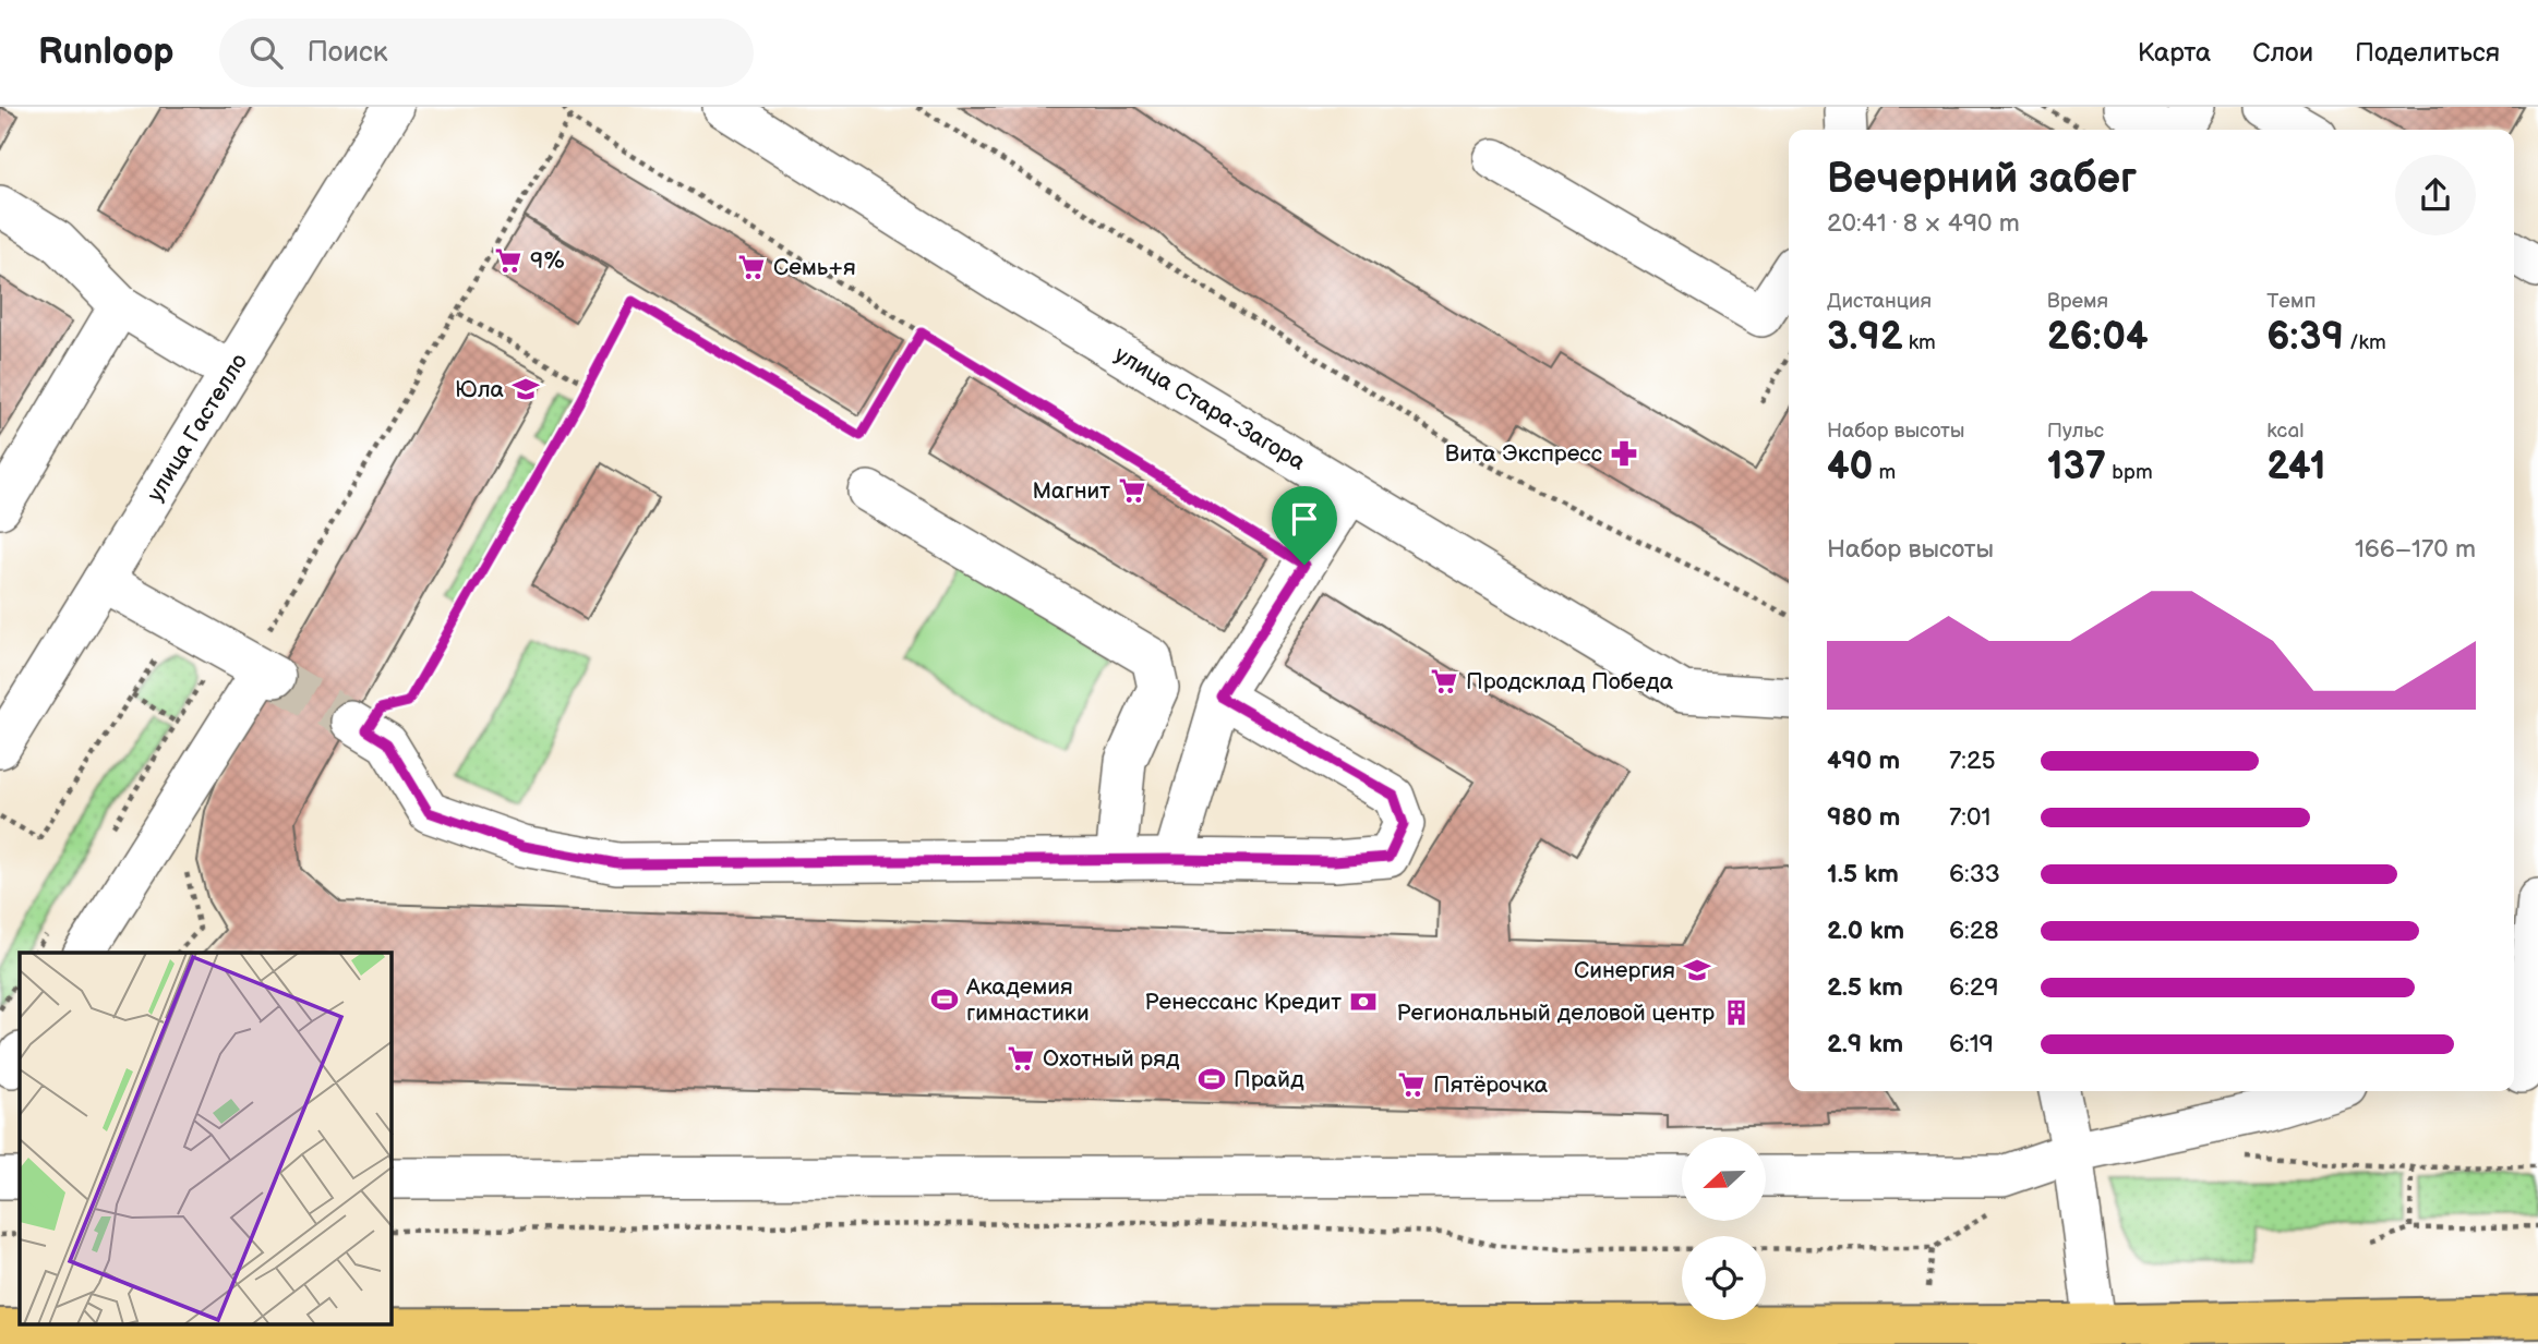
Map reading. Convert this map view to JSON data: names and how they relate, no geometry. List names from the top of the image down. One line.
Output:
{"streets":{"street":["улица Стара-Загора","улица Гастелло"]},"places":{"supermarket":["9%","Семь+я","Магнит","Продсклад Победа","Охотный ряд","Пятёрочка"],"school or university":["Юла","Синергия"],"pharmacy":["Вита Экспресс"],"sports":["Академия гимнастики","Прайд"],"bank":["Ренессанс Кредит"],"building":["Региональный деловой центр"]},"north":"left","page":{"header":"Runloop","search":"Поиск","nav":["Карта","Слои","Поделиться"],"heading":["Вечерний забег","20:41 · 8 × 490 m"],"stats":[["Дистанция","3.92 km"],["Время","26:04"],["Темп","6:39 /km"],["Набор высоты","40 m"],["Пульс","137 bpm"],["kcal","241"]],"chart":["Набор высоты","166–170 m"],"list":[{"name":"490 m","note":"7:25"},{"name":"980 m","note":"7:01"},{"name":"1.5 km","note":"6:33"},{"name":"2.0 km","note":"6:28"},{"name":"2.5 km","note":"6:29"},{"name":"2.9 km","note":"6:19"}]}}
